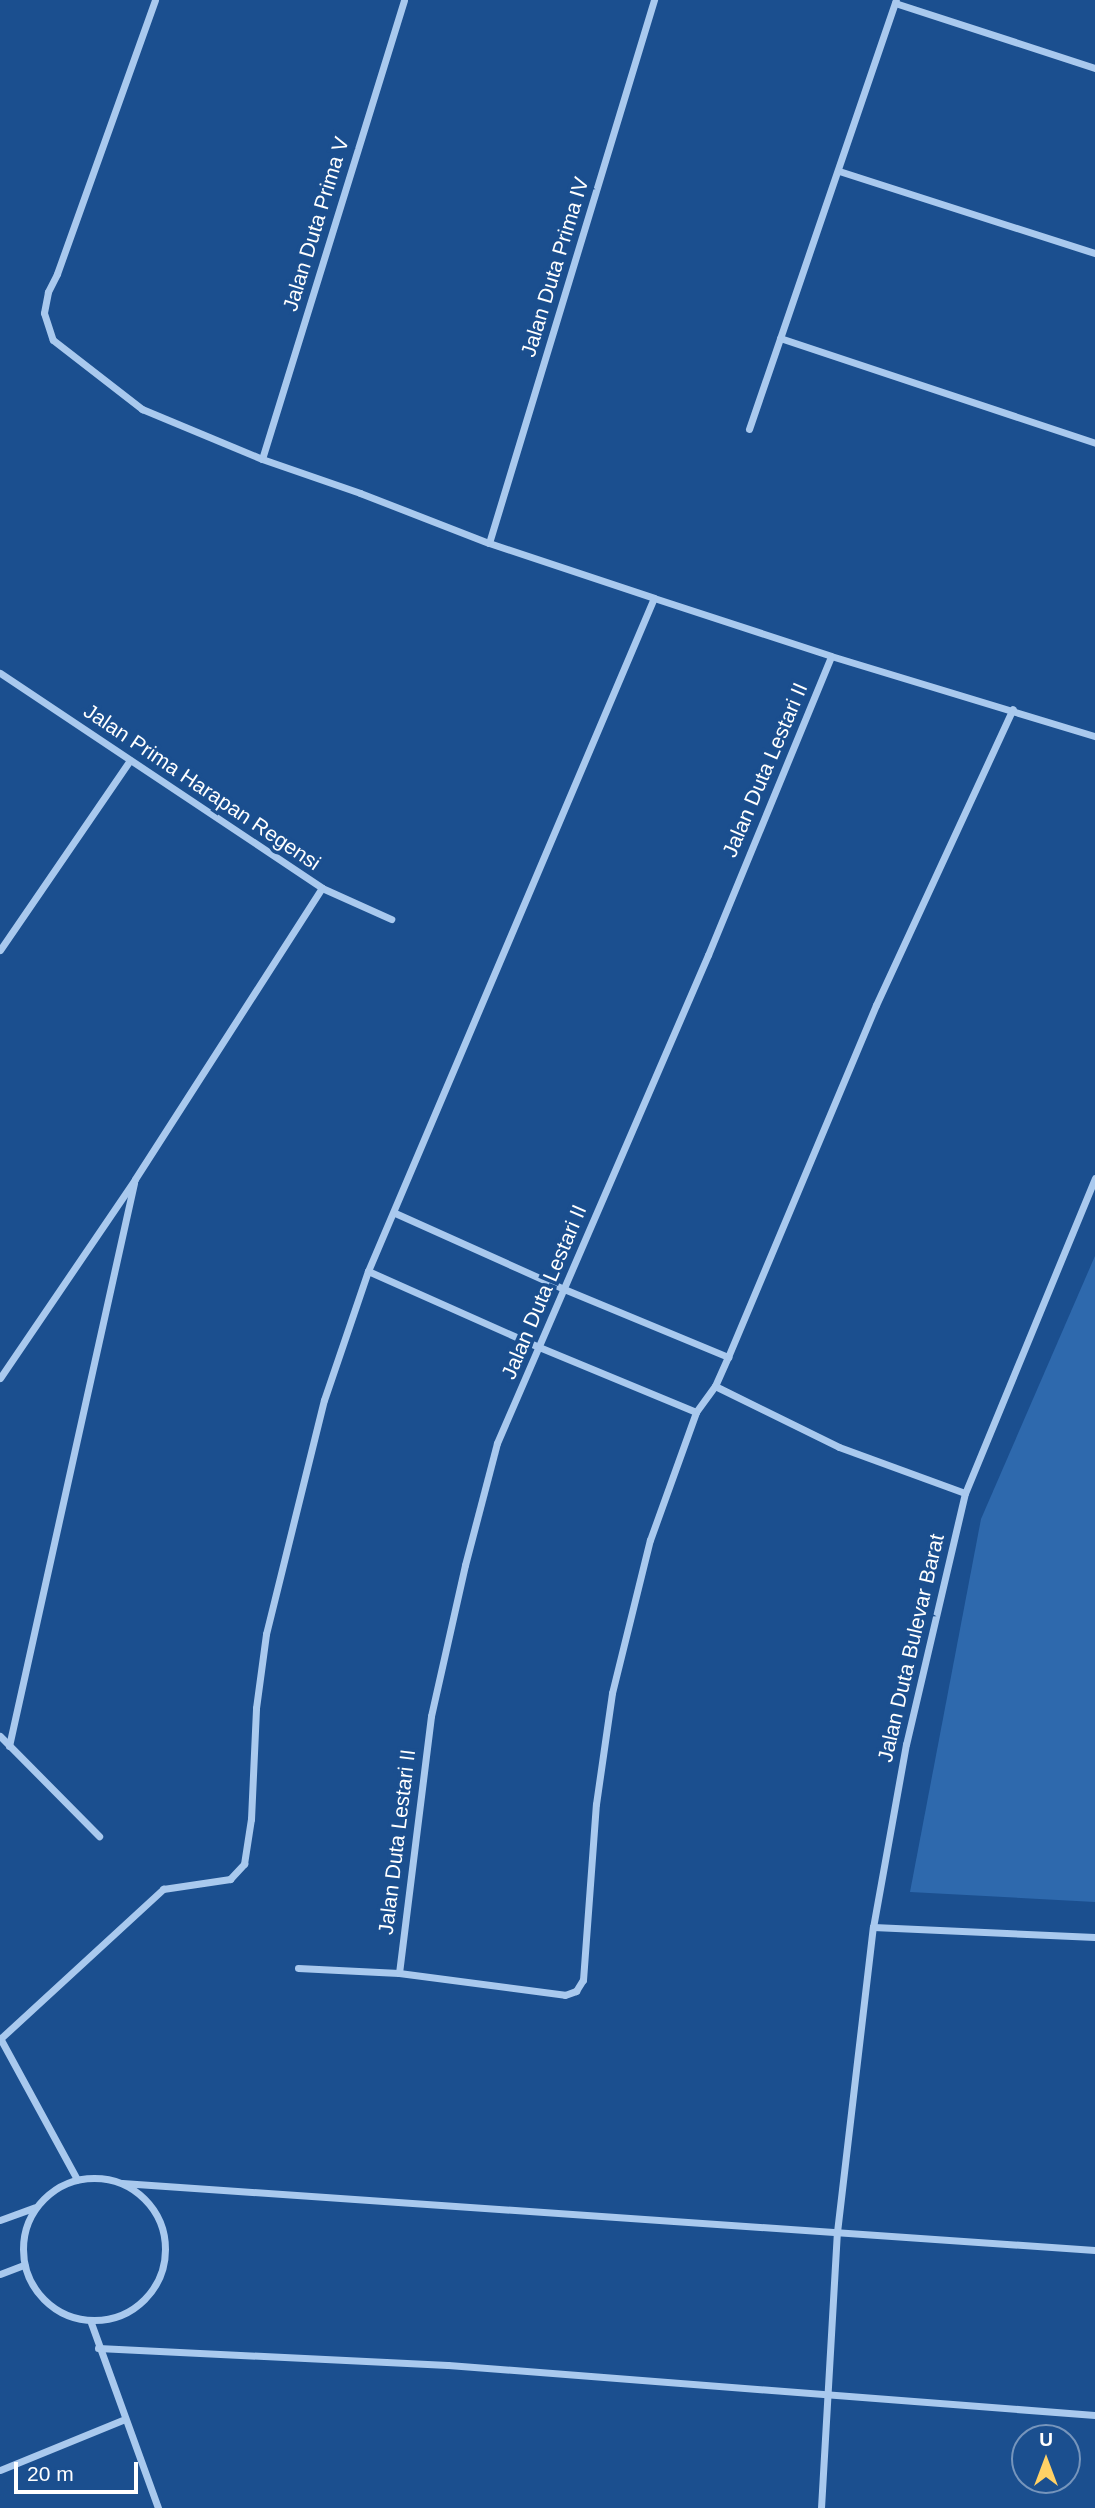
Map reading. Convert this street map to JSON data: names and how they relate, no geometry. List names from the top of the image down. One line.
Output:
{"streets":{"street":["Jalan Duta Prima V","Jalan Duta Prima IV","Jalan Duta Lestari II","Jalan Prima Harapan Regensi","Jalan Duta Bulevar Barat"]},"scale_bar":"20 m","north":"top"}
